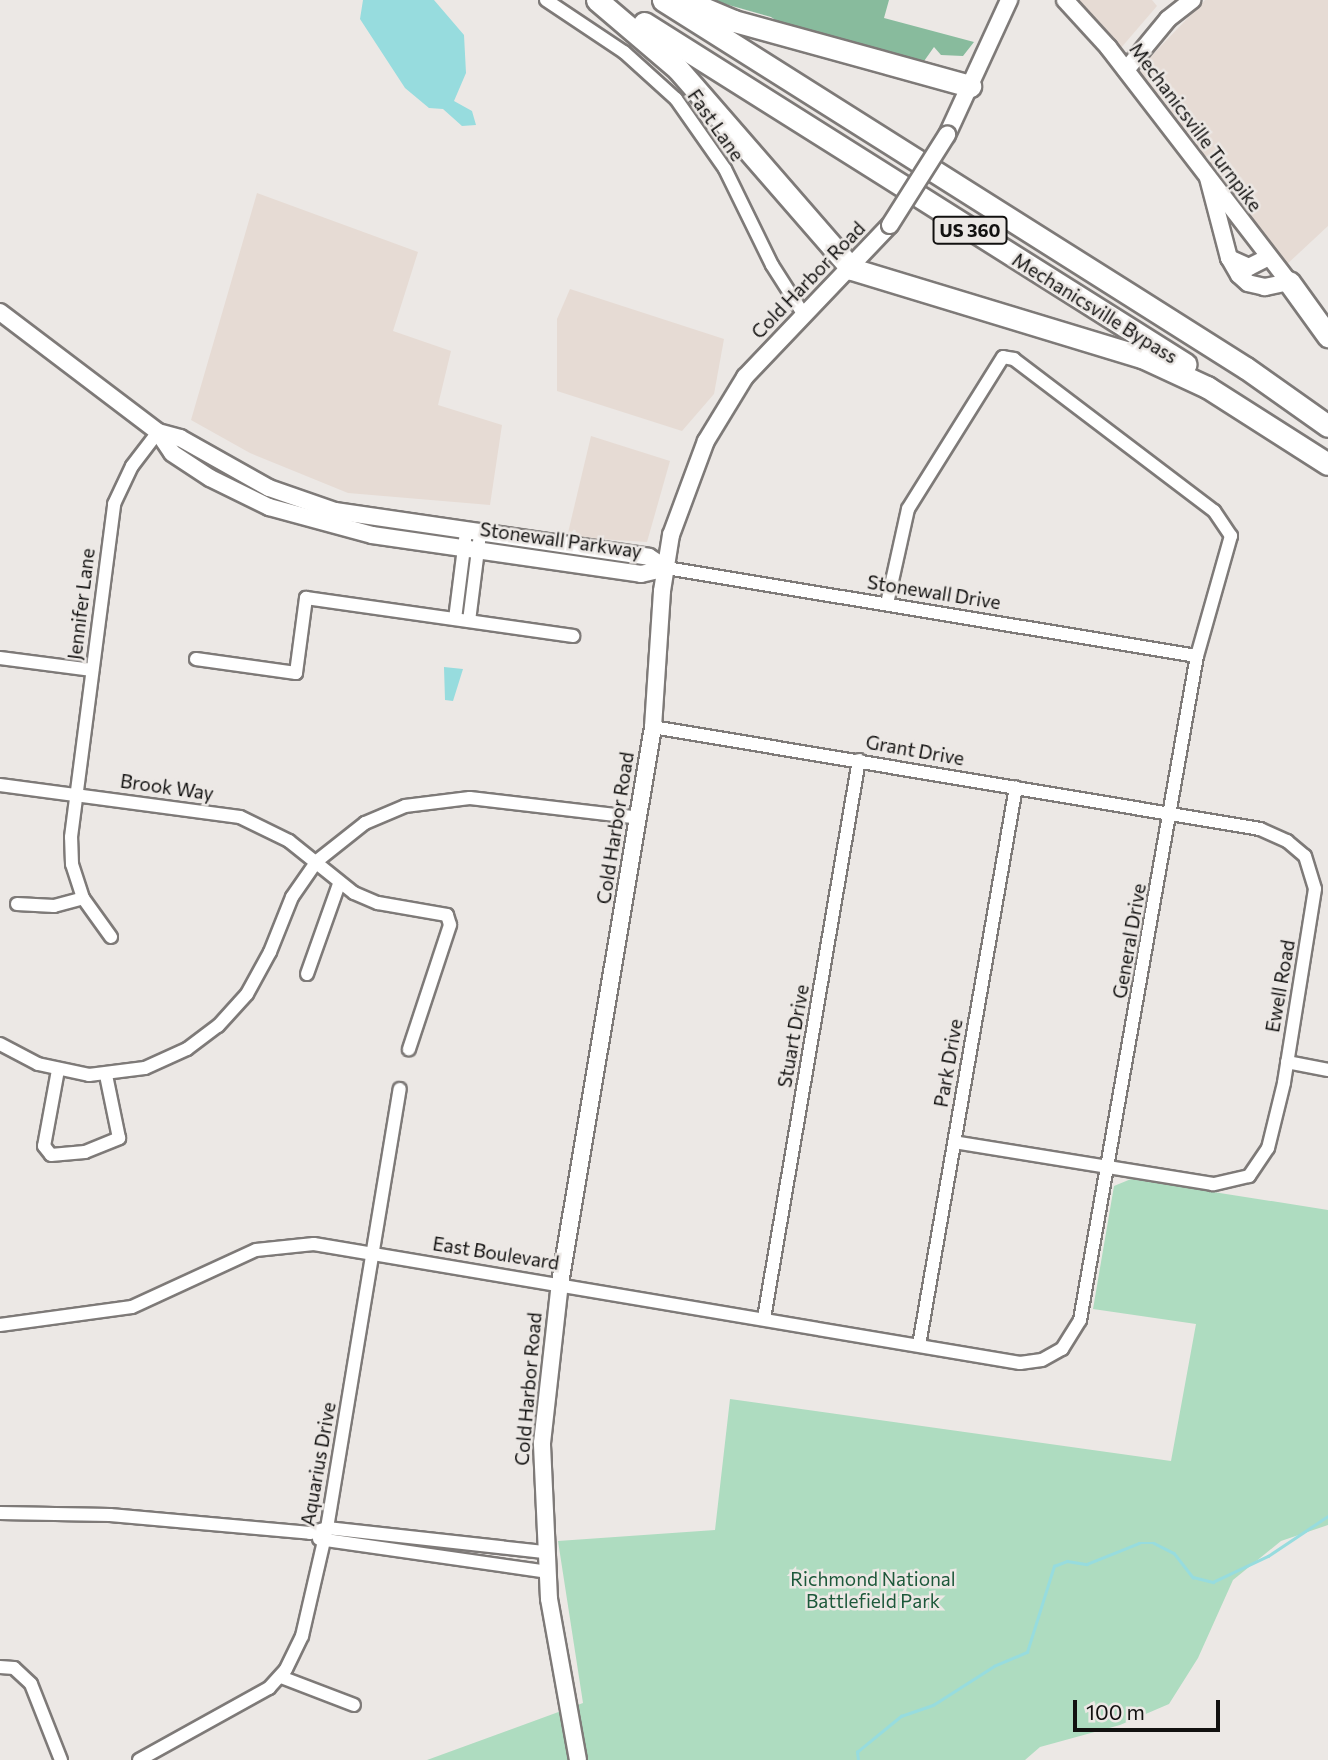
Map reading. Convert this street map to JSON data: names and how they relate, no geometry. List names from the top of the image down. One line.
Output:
{"streets":{"highway":["US 360","Mechanicsville Bypass"],"main road":["Mechanicsville Turnpike","Cold Harbor Road","Stonewall Parkway"],"street":["Fast Lane","Stonewall Drive","Jennifer Lane","Grant Drive","Brook Way","General Drive","Ewell Road","Stuart Drive","Park Drive","East Boulevard","Aquarius Drive"]},"crossings":[["Fast Lane","Cold Harbor Road"],["Cold Harbor Road","Stonewall Parkway"],["Cold Harbor Road","Stonewall Drive"],["Cold Harbor Road","Grant Drive"],["Cold Harbor Road","East Boulevard"],["Stonewall Parkway","Stonewall Drive"],["Stonewall Parkway","Jennifer Lane"],["Stonewall Drive","General Drive"],["Jennifer Lane","Brook Way"],["Grant Drive","General Drive"],["Grant Drive","Ewell Road"],["Grant Drive","Stuart Drive"],["Grant Drive","Park Drive"],["General Drive","Ewell Road"],["General Drive","East Boulevard"],["Ewell Road","Park Drive"],["Stuart Drive","East Boulevard"],["Park Drive","East Boulevard"],["East Boulevard","Aquarius Drive"]],"parks":["Richmond National Battlefield Park"],"scale_bar":"100 m"}
